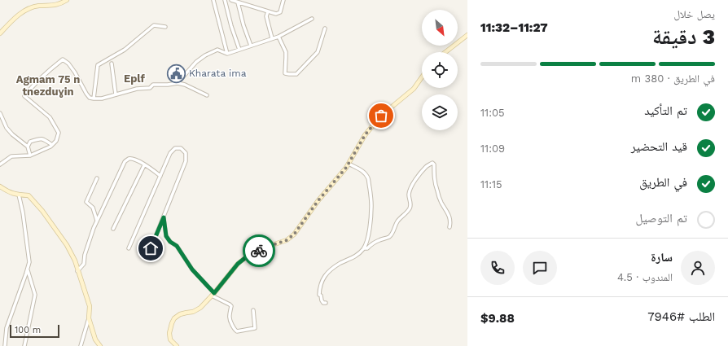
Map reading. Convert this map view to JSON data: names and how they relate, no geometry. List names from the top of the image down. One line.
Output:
{"districts":["Eplf","Agmam 75 n tnezduɣin"],"places":{"public building":["Kharata ima"]},"scale_bar":"100 m","north":"bottom right","page":{"heading":["3 دقيقة","يصل خلال","11:27–11:32"],"panel":["سارة","المندوب · 4.5","الطلب #7946","$9.88"],"bar":"في الطريق · 380 m","list":[["تم التأكيد","11:05"],["قيد التحضير","11:09"],["في الطريق","11:15"],"تم التوصيل"],"scale":"100 m"}}
